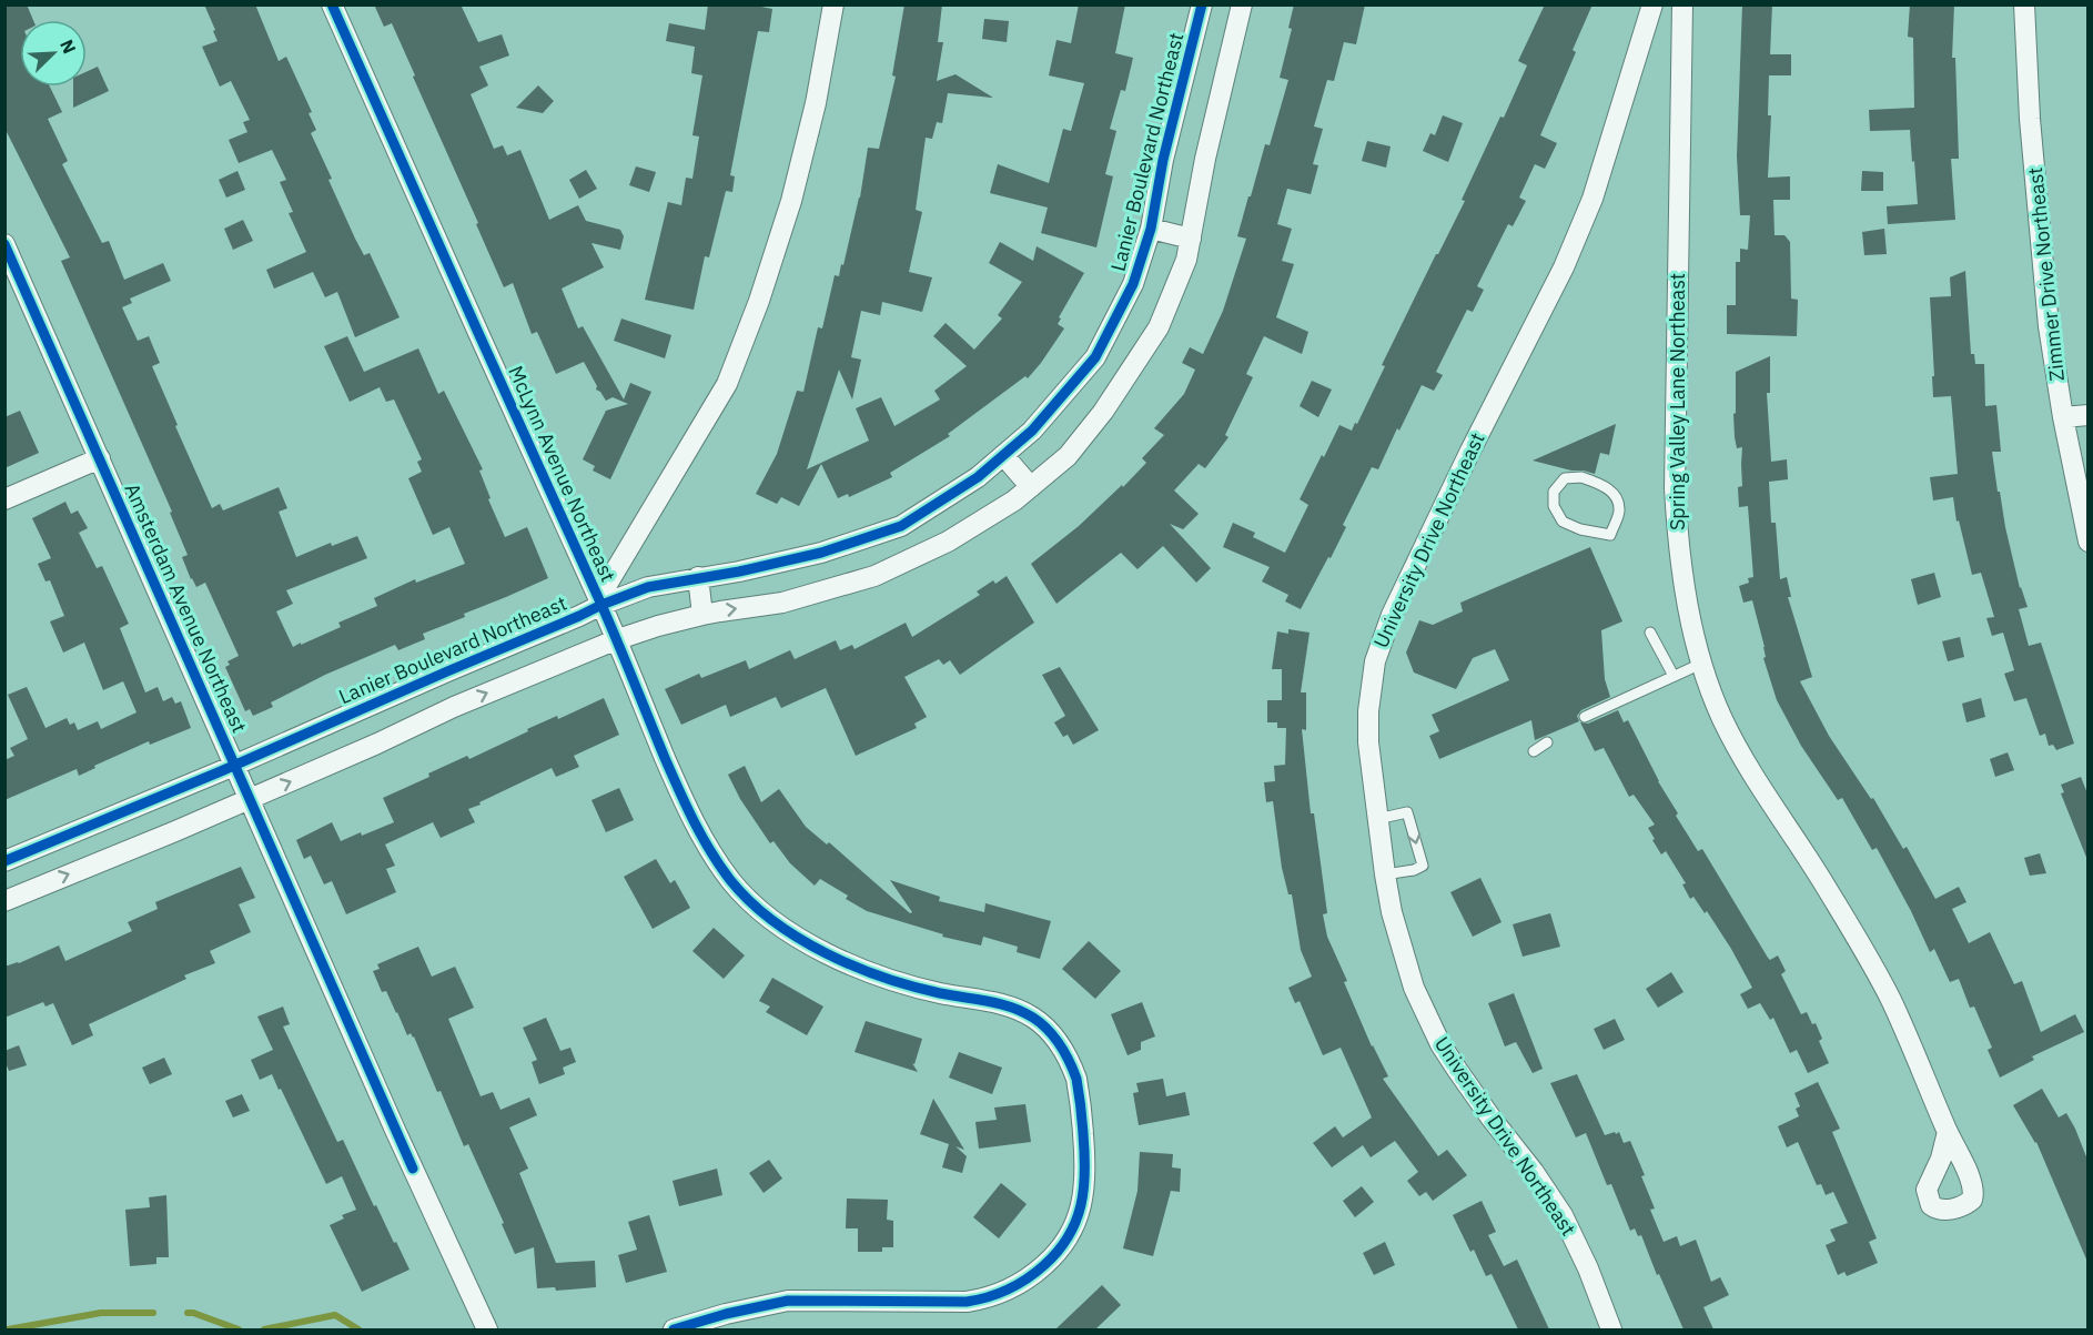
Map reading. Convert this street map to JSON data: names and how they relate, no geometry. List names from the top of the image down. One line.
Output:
{"streets":{"street":["Lanier Boulevard Northeast","Zimmer Drive Northeast","Spring Valley Lane Northeast","McLynn Avenue Northeast","University Drive Northeast","Amsterdam Avenue Northeast"]},"crossings":[["Lanier Boulevard Northeast","McLynn Avenue Northeast"],["Lanier Boulevard Northeast","Amsterdam Avenue Northeast"]],"north":"top right"}
